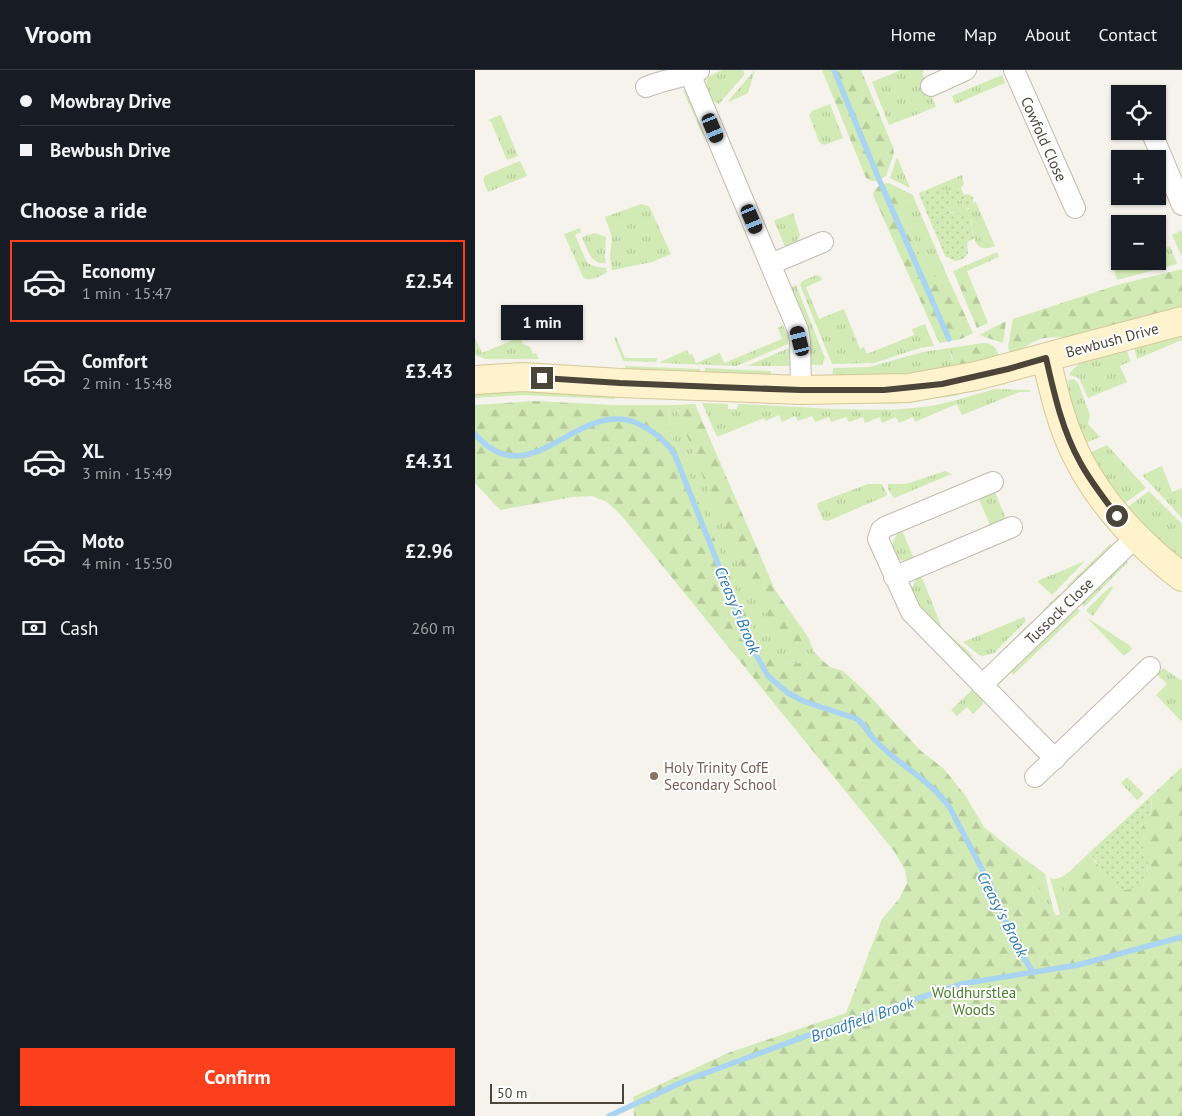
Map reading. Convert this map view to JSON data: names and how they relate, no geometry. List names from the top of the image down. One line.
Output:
{"streets":{"street":["Cowfold Close","Bewbush Drive","Tussock Close"]},"water":["Creasy's Brook","Broadfield Brook"],"parks":["Woldhurstlea Woods"],"places":["Holy Trinity CofE Secondary School"],"scale_bar":"50 m","page":{"header":"Vroom","nav":["Home","Map","About","Contact"],"banner":["Mowbray Drive","Bewbush Drive"],"map_buttons":["+","−"],"heading":"Choose a ride","list":[{"name":"Economy","note":"1 min · 15:47","value":"£2.54"},{"name":"Comfort","note":"2 min · 15:48","value":"£3.43"},{"name":"XL","note":"3 min · 15:49","value":"£4.31"},{"name":"Moto","note":"4 min · 15:50","value":"£2.96"}],"bubble":"1 min","pay":["Cash","260 m"],"buttons":"Confirm","scale":"50 m"}}
